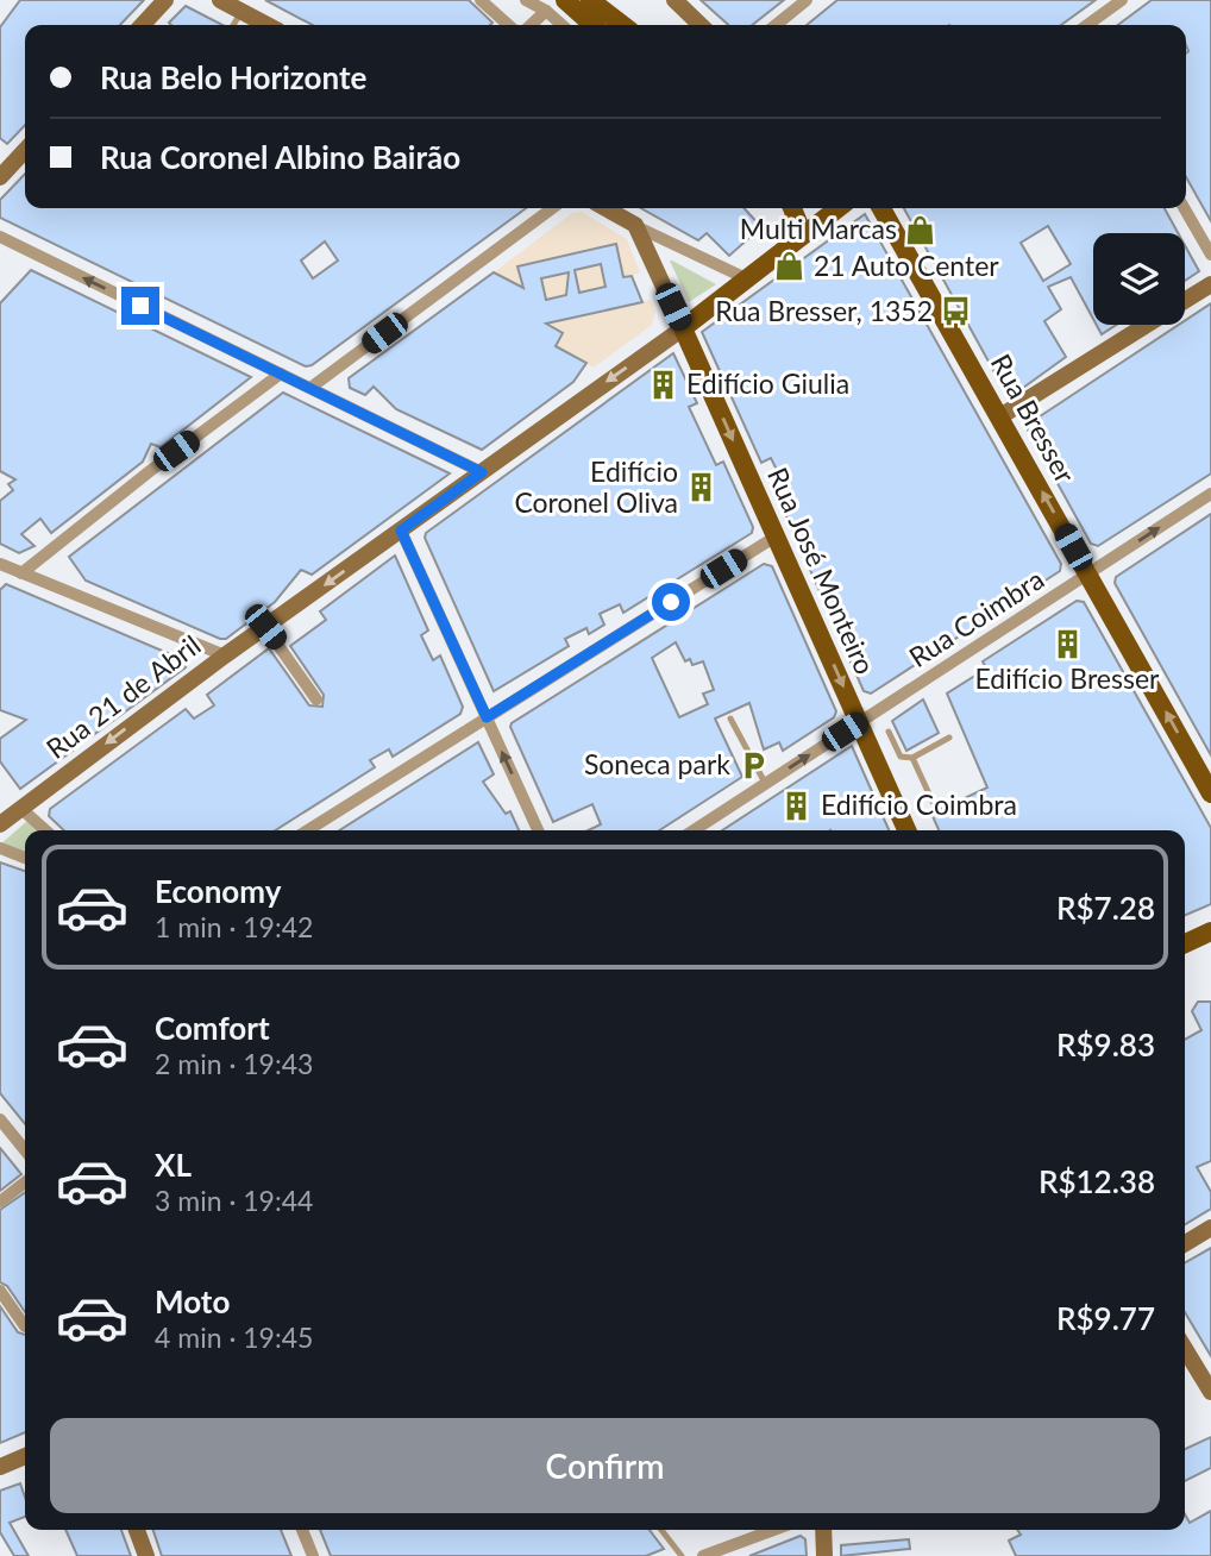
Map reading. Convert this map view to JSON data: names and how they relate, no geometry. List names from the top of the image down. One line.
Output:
{"streets":{"main road":["Rua Bresser","Rua José Monteiro","Rua 21 de Abril"],"street":["Rua Coimbra"]},"crossings":[["Rua Bresser","Rua Coimbra"],["Rua José Monteiro","Rua Coimbra"],["Rua José Monteiro","Rua 21 de Abril"]],"one_way":["Rua Bresser","Rua José Monteiro","Rua Coimbra","Rua 21 de Abril"],"places":{"shop":["Multi Marcas","21 Auto Center"],"bus stop":["Rua Bresser, 1352"],"building":["Edifício Giulia","Edifício Coronel Oliva","Edifício Bresser","Edifício Coimbra"],"parking":["Soneca park"]},"page":{"banner":["Rua Belo Horizonte","Rua Coronel Albino Bairão"],"list":[{"name":"Economy","note":"1 min · 19:42","value":"R$7.28"},{"name":"Comfort","note":"2 min · 19:43","value":"R$9.83"},{"name":"XL","note":"3 min · 19:44","value":"R$12.38"},{"name":"Moto","note":"4 min · 19:45","value":"R$9.77"}],"buttons":"Confirm"}}
